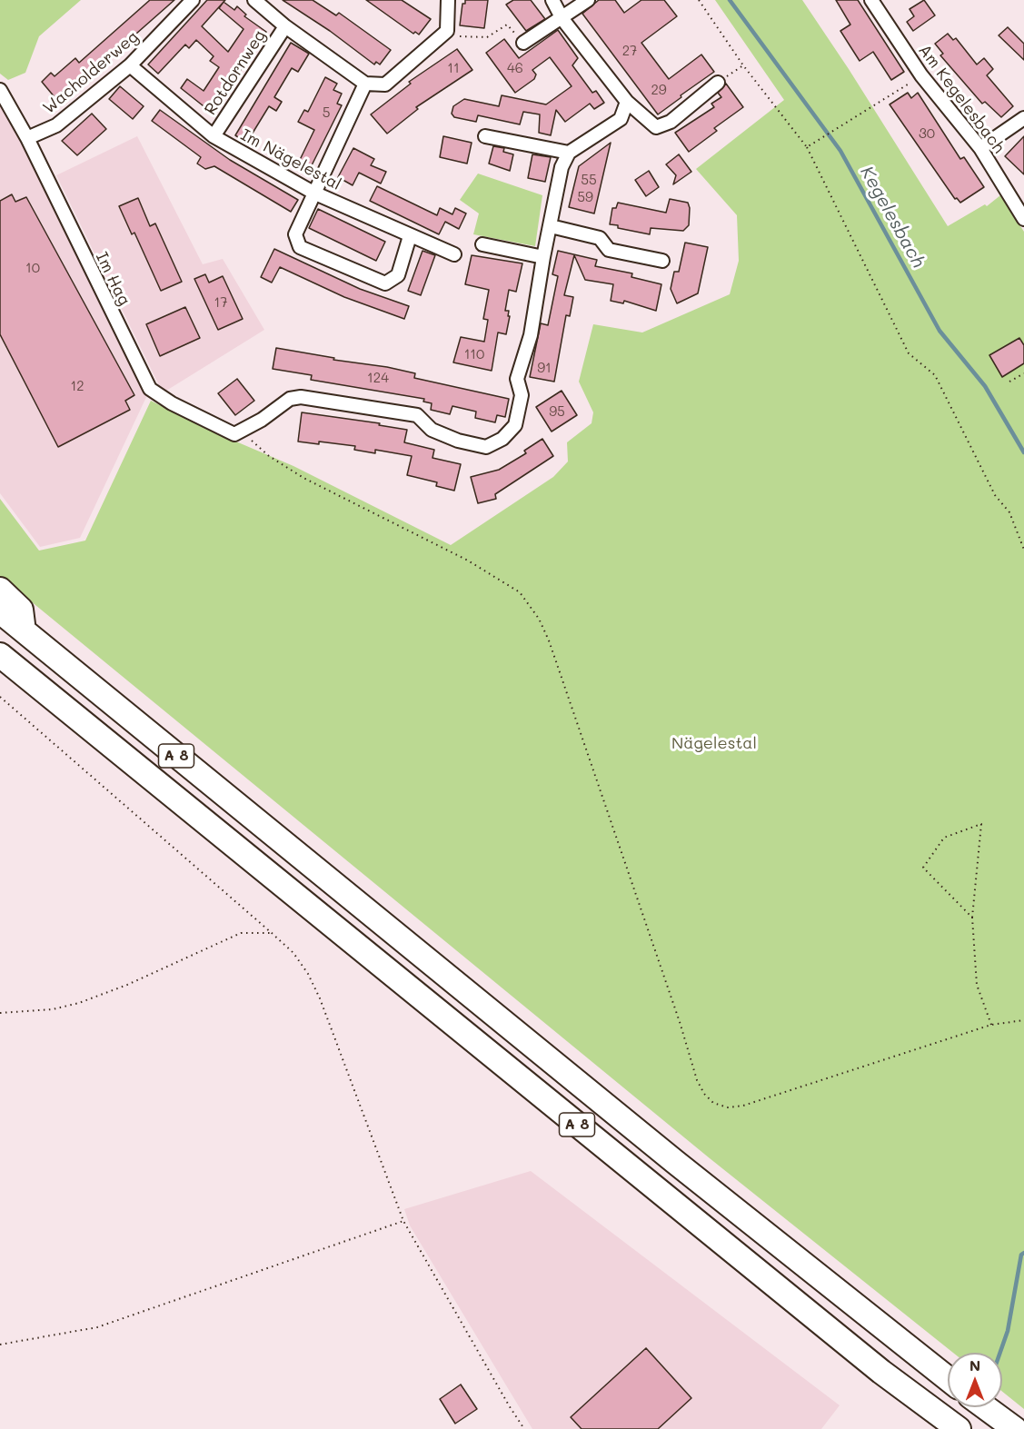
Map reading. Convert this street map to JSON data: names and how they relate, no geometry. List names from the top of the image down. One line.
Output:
{"streets":{"highway":["A 8"],"street":["Wacholderweg","Rotdornweg","Am Kegelesbach","Im Nägelestal","Im Hag"]},"crossings":[["Wacholderweg","Im Nägelestal"],["Wacholderweg","Im Hag"],["Rotdornweg","Im Nägelestal"]],"water":["Kegelesbach"],"parks":["Nägelestal"],"house_numbers":["27","11","46","29","5","30","55","59","10","17","110","91","124","12","95"],"north":"top"}
